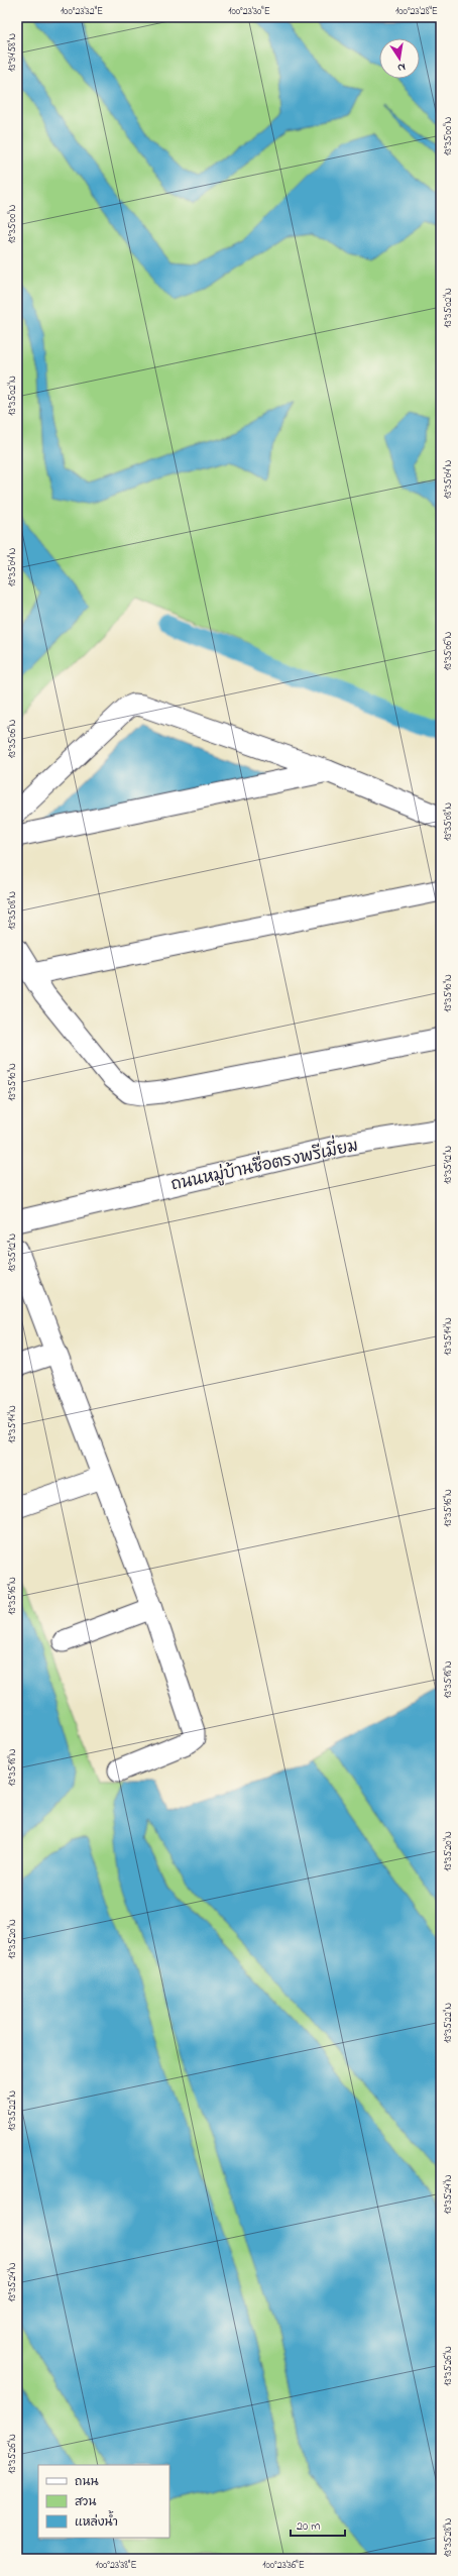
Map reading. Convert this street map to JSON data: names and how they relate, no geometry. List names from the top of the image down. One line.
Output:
{"streets":{"street":["ถนนหมู่บ้านซื่อตรงพรีเมี่ยม"]},"legend":["ถนน","สวน","แหล่งน้ำ"],"scale_bar":"20 m","north":"bottom","coordinates":["100°23'32\"E","100°23'30\"E","100°23'28\"E","13°34'58\"N","13°35'00\"N","13°35'02\"N","13°35'04\"N","13°35'06\"N","13°35'08\"N","13°35'10\"N","13°35'12\"N","13°35'14\"N","13°35'16\"N","13°35'18\"N","13°35'20\"N","13°35'22\"N","13°35'24\"N","13°35'26\"N","13°35'28\"N","100°23'38\"E","100°23'36\"E"]}
